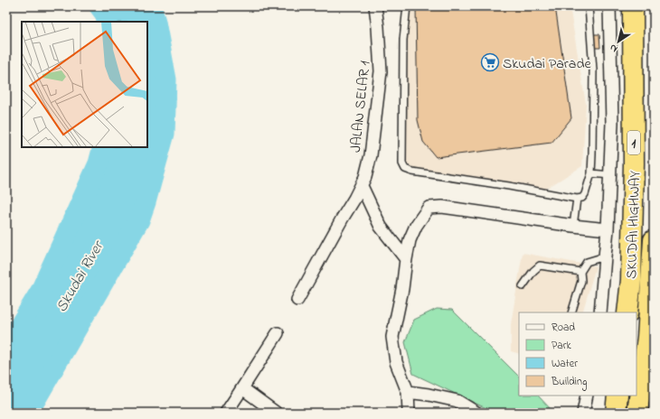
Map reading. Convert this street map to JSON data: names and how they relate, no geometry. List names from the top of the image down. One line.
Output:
{"streets":{"highway":["1","SKUDAI HIGHWAY"],"street":["JALAN SELAR 1"]},"water":["Skudai River"],"places":{"supermarket":["Skudai Parade"]},"legend":["Road","Park","Water","Building"],"north":"bottom left"}
